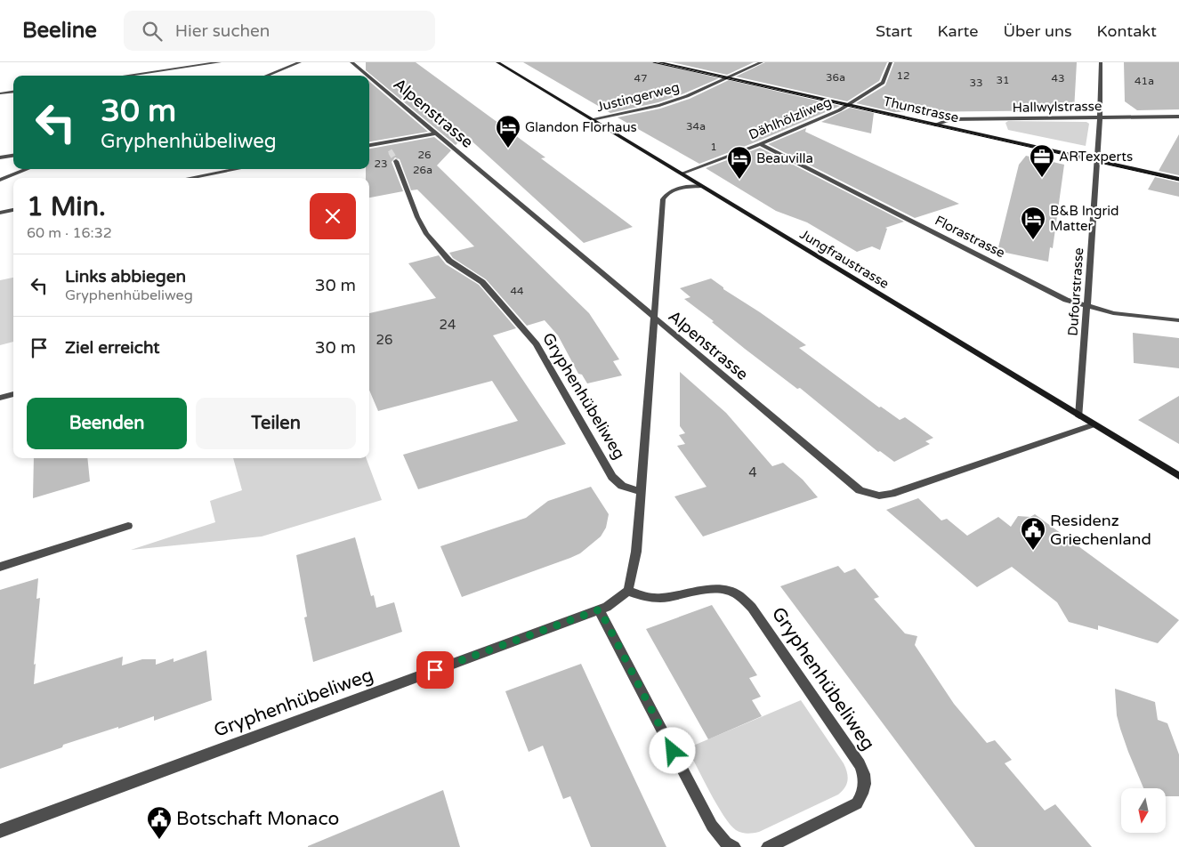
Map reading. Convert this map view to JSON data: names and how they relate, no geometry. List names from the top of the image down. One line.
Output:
{"streets":{"street":["Justingerweg","Hallwylstrasse","Thunstrasse","Alpenstrasse","Dählhölzliweg","Florastrasse","Jungfraustrasse","Dufourstrasse","Gryphenhübeliweg"]},"crossings":[["Justingerweg","Thunstrasse"],["Justingerweg","Jungfraustrasse"],["Hallwylstrasse","Thunstrasse"],["Hallwylstrasse","Dufourstrasse"],["Thunstrasse","Dählhölzliweg"],["Thunstrasse","Dufourstrasse"],["Alpenstrasse","Jungfraustrasse"],["Alpenstrasse","Gryphenhübeliweg"],["Dählhölzliweg","Florastrasse"],["Dählhölzliweg","Jungfraustrasse"],["Florastrasse","Dufourstrasse"],["Jungfraustrasse","Dufourstrasse"],["Jungfraustrasse","Gryphenhübeliweg"]],"places":{"hotel":["Glandon Florhaus","Beauvilla","B&B Ingrid Matter"],"office":["ARTexperts"],"public building":["Residenz Griechenland","Botschaft Monaco"]},"house_numbers":["12","36a","47","43","31","41a","33","34a","1","26","23","26a","44","24","26","4"],"north":"bottom","page":{"header":"Beeline","search":"Hier suchen","nav":["Start","Karte","Über uns","Kontakt"],"turn":["30 m","Gryphenhübeliweg"],"heading":["1 Min.","60 m · 16:32"],"list":[{"name":"Links abbiegen","note":"Gryphenhübeliweg","value":"30 m"},{"name":"Ziel erreicht","value":"30 m"}],"buttons":["Beenden","Teilen"]}}
